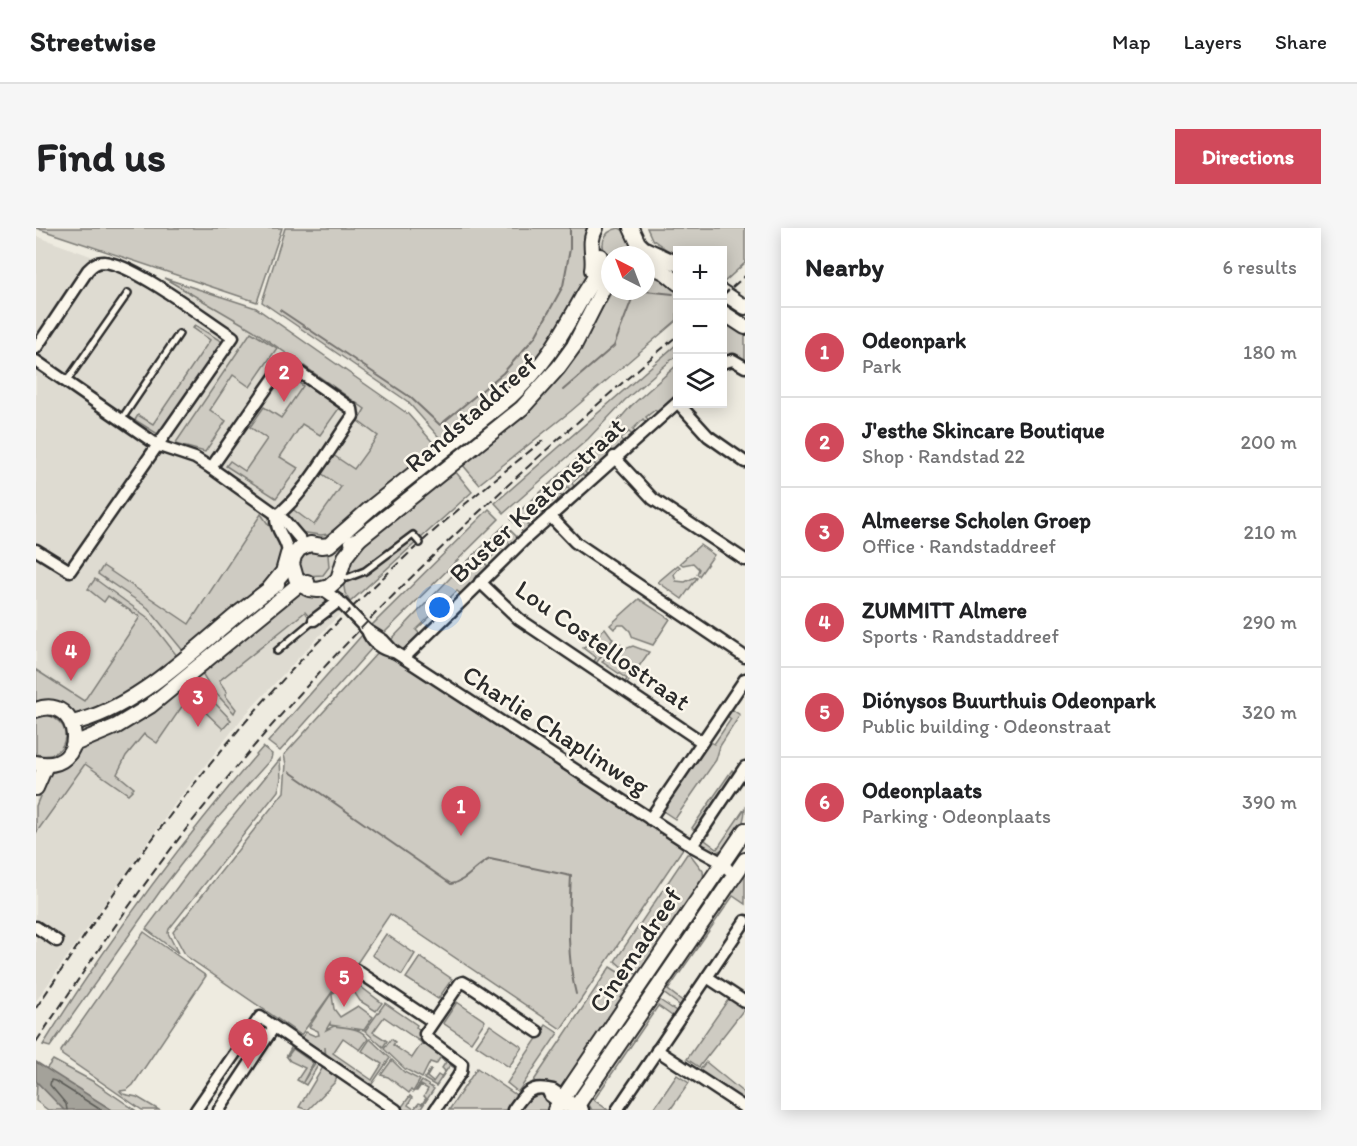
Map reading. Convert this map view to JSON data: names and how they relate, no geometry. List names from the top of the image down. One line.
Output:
{"streets":{"main road":["Randstaddreef","Cinemadreef"],"street":["Buster Keatonstraat","Lou Costellostraat","Charlie Chaplinweg"]},"crossings":[["Buster Keatonstraat","Lou Costellostraat"],["Buster Keatonstraat","Charlie Chaplinweg"],["Charlie Chaplinweg","Cinemadreef"]],"north":"top left","page":{"header":"Streetwise","nav":["Map","Layers","Share"],"buttons":"Directions","title":"Find us","heading":["Nearby","6 results"],"map_buttons":["+","−"],"list":[{"mark":"1","name":"Odeonpark","note":"Park","value":"180 m"},{"mark":"2","name":"J'esthe Skincare Boutique","note":"Shop · Randstad 22","value":"200 m"},{"mark":"3","name":"Almeerse Scholen Groep","note":"Office · Randstaddreef","value":"210 m"},{"mark":"4","name":"ZUMMITT Almere","note":"Sports · Randstaddreef","value":"290 m"},{"mark":"5","name":"Diónysos Buurthuis Odeonpark","note":"Public building · Odeonstraat","value":"320 m"},{"mark":"6","name":"Odeonplaats","note":"Parking · Odeonplaats","value":"390 m"}],"pins":["2","4","3","1","5","6"]}}
